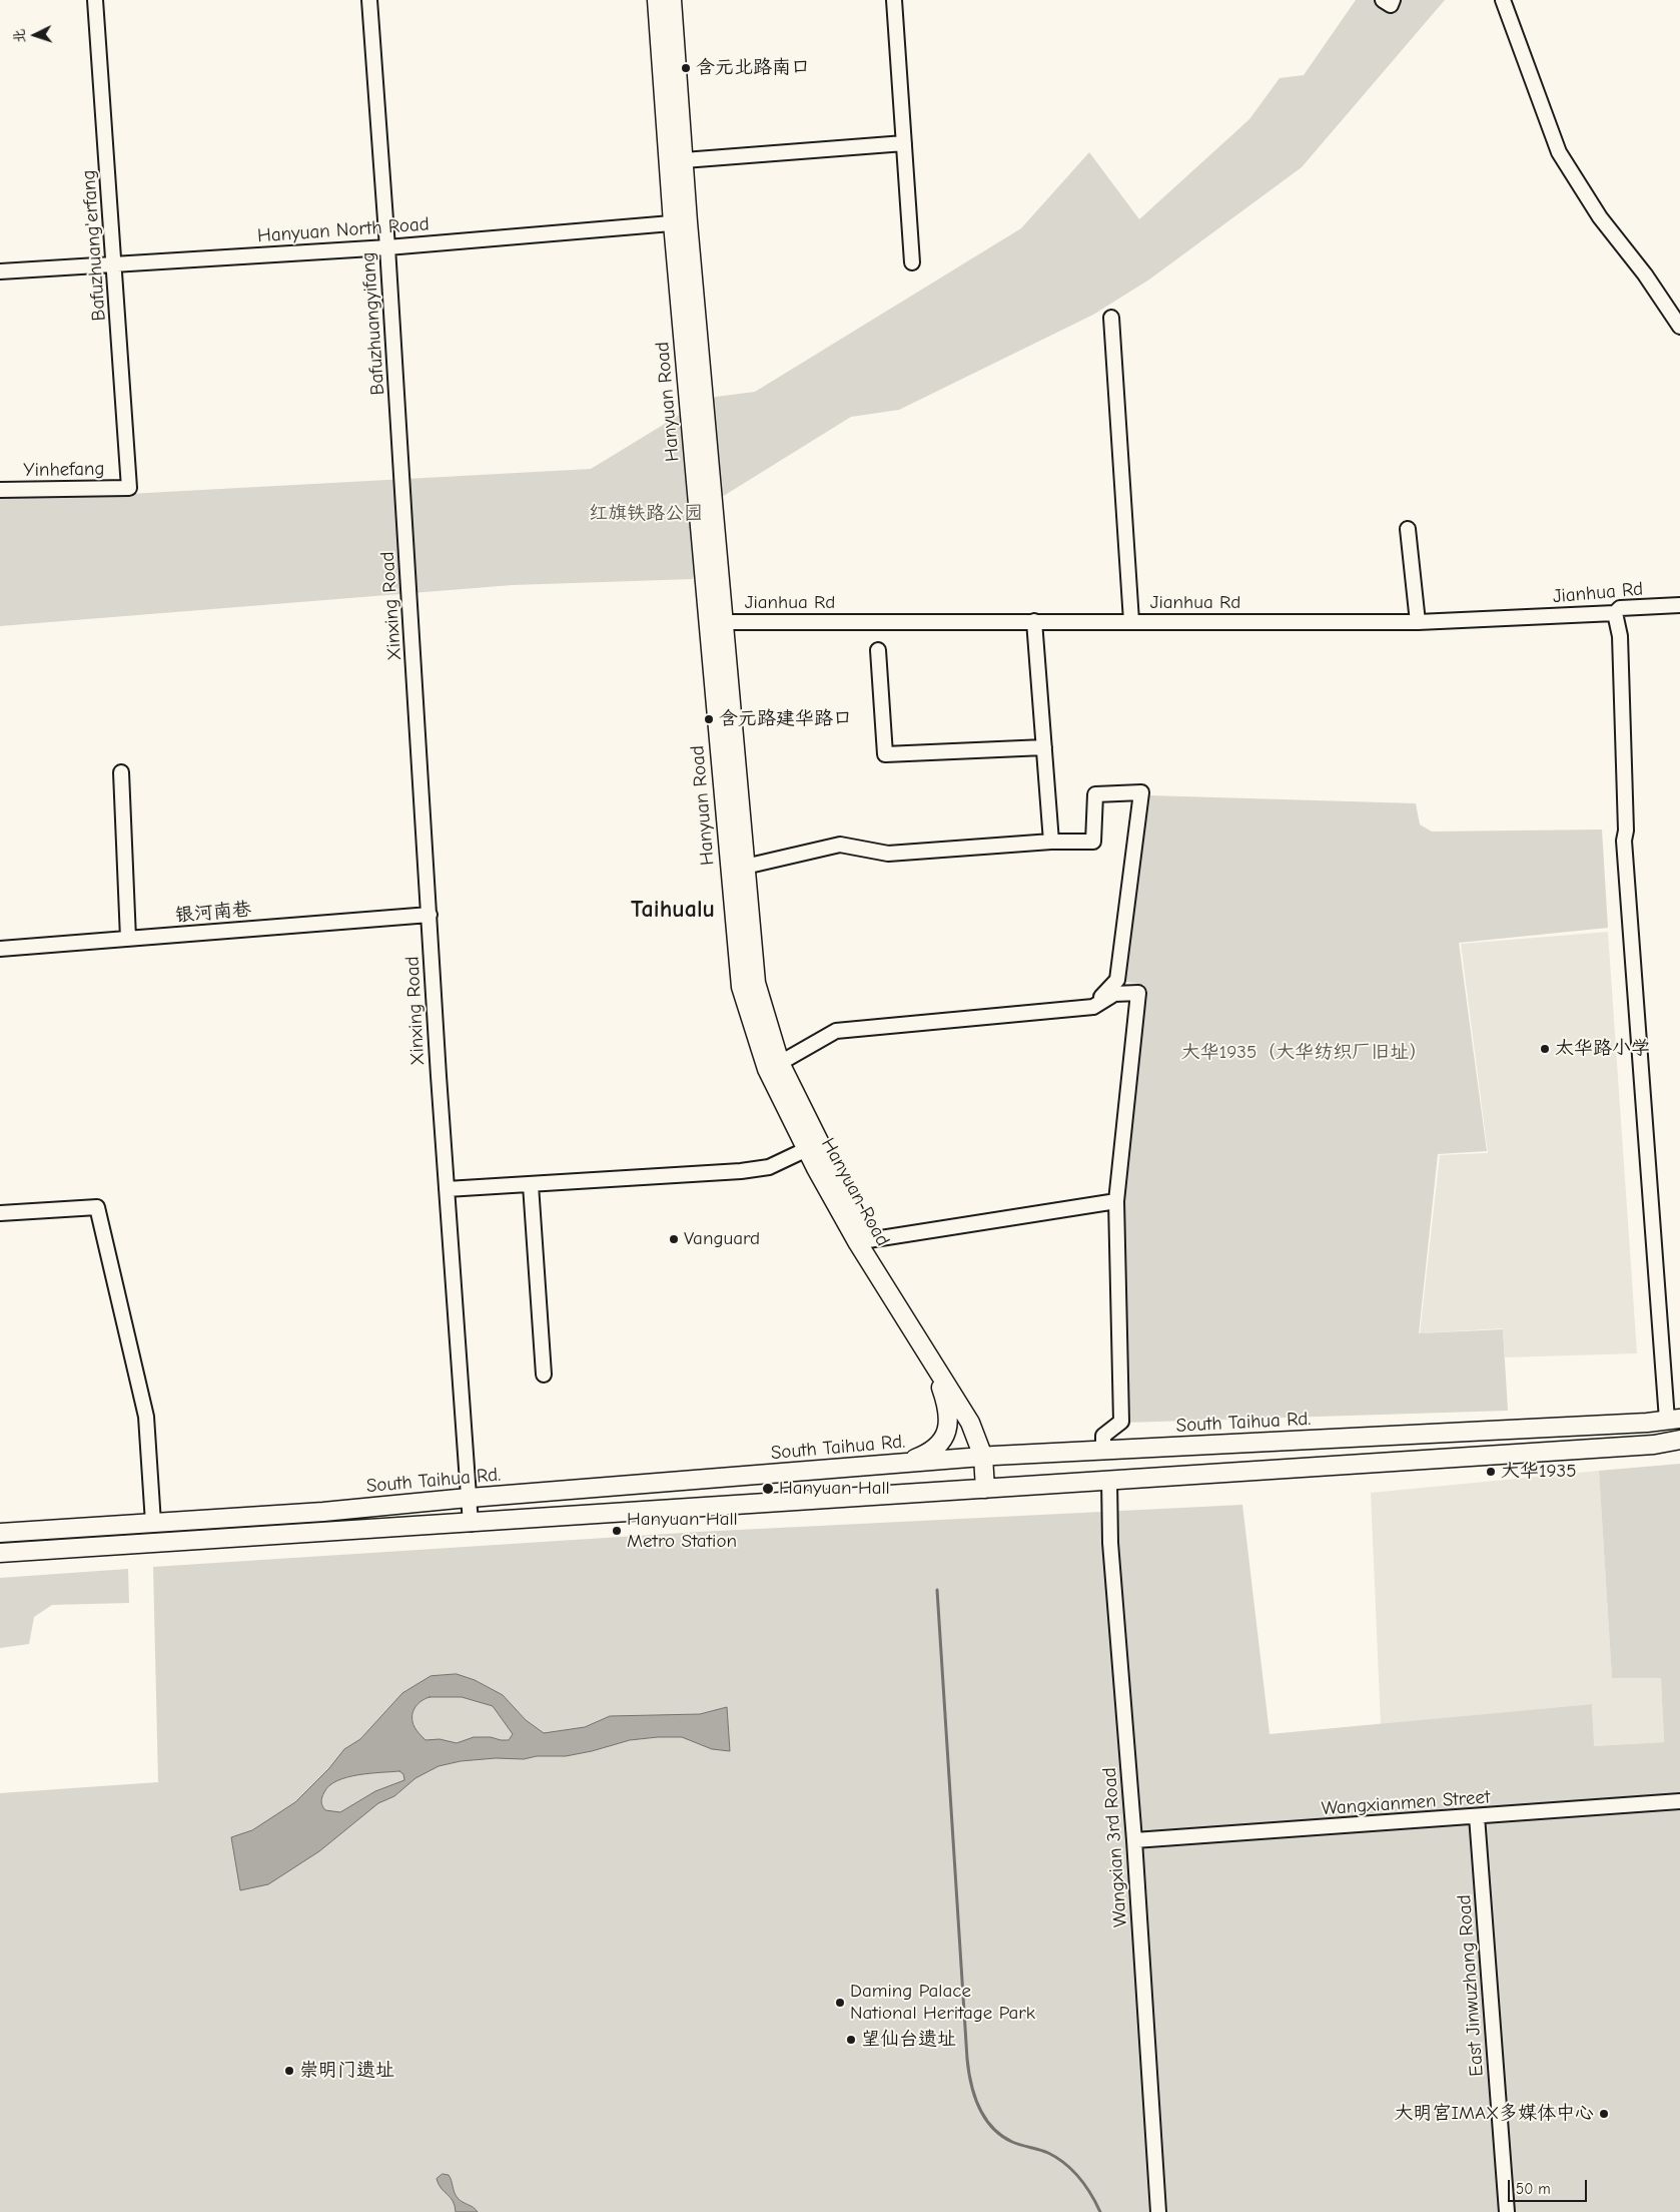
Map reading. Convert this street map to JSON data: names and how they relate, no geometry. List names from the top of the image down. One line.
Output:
{"streets":{"main road":["Hanyuan Road","South Taihua Rd."],"street":["Hanyuan North Road","Bafuzhuang'erfang","Bafuzhuangyifang","Yinhefang","Jianhua Rd","Xinxing Road","银河南巷","Wangxianmen Street","Wangxian 3rd Road","East Jinwuzhang Road"]},"crossings":[["Hanyuan North Road","Bafuzhuang'erfang"],["Hanyuan North Road","Bafuzhuangyifang"],["Hanyuan North Road","Hanyuan Road"],["Bafuzhuang'erfang","Yinhefang"],["Bafuzhuangyifang","Xinxing Road"],["Hanyuan Road","Jianhua Rd"],["Hanyuan Road","South Taihua Rd."],["Xinxing Road","银河南巷"],["Xinxing Road","South Taihua Rd."],["Wangxianmen Street","Wangxian 3rd Road"],["Wangxianmen Street","East Jinwuzhang Road"]],"districts":["Taihualu"],"parks":["红旗铁路公园","大华1935（大华纺织厂旧址）"],"places":["含元北路南口","含元路建华路口","太华路小学","Vanguard","大华1935","Hanyuan Hall","Hanyuan Hall Metro Station","Daming Palace National Heritage Park","望仙台遗址","崇明门遗址","大明宫IMAX多媒体中心"],"scale_bar":"50 m","north":"left"}
